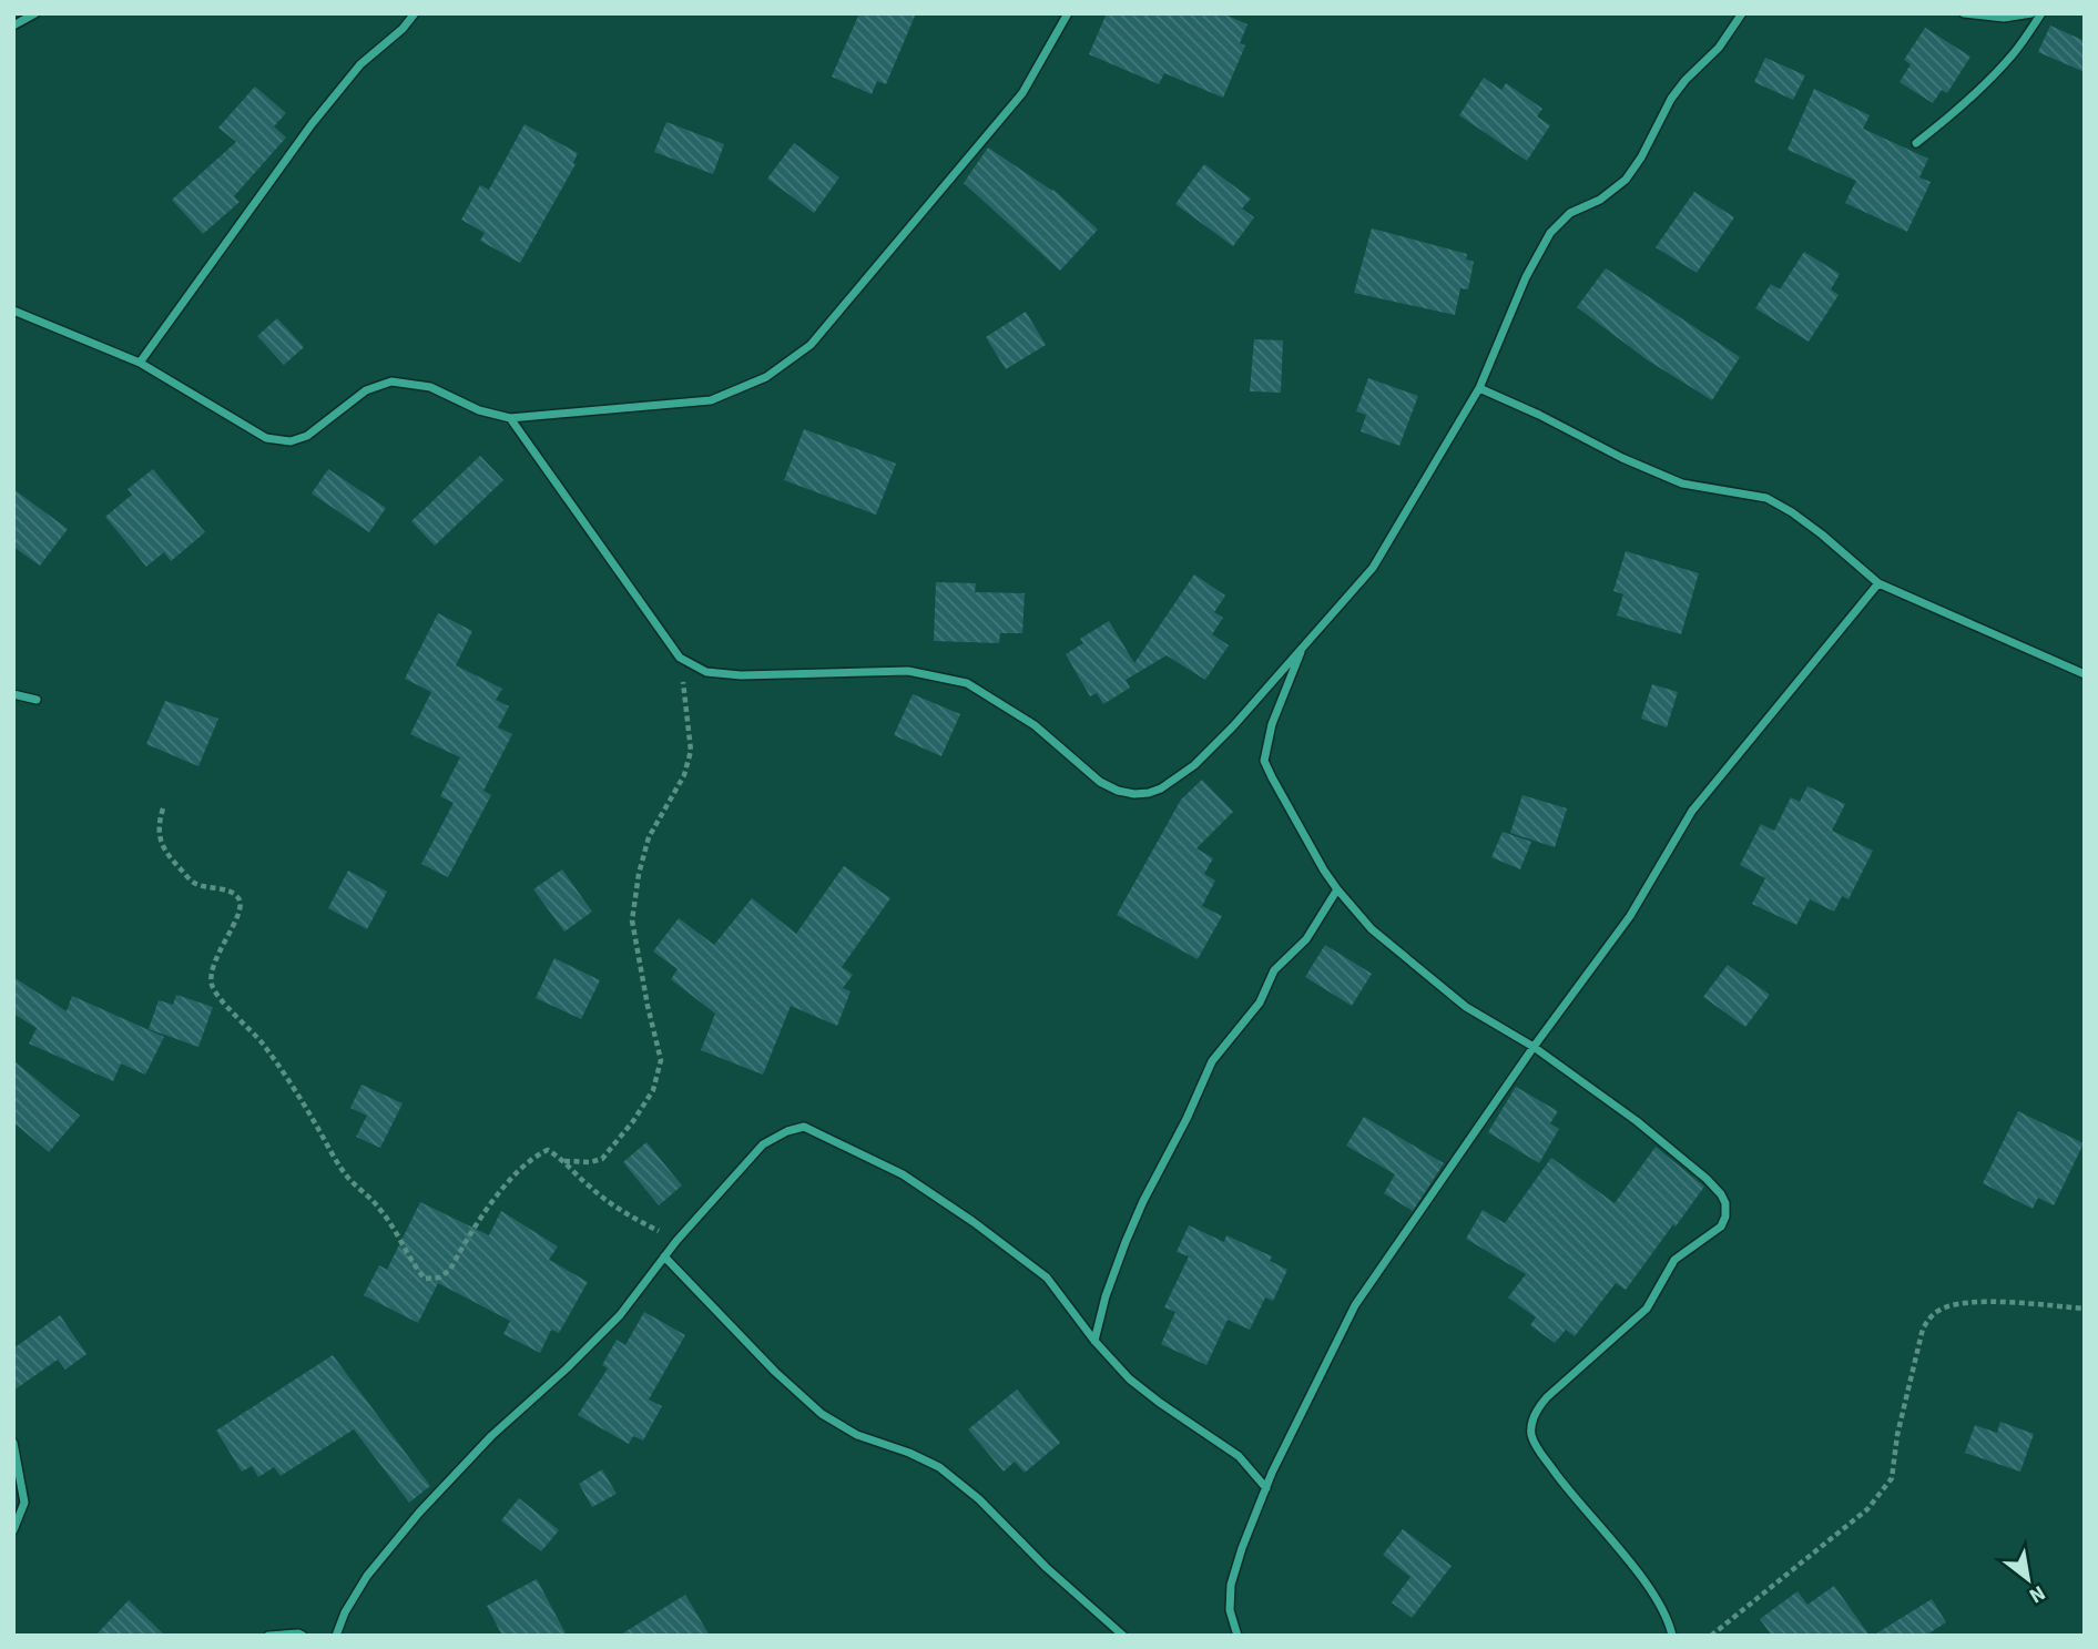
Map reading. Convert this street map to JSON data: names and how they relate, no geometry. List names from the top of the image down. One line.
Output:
{"north":"bottom right"}
